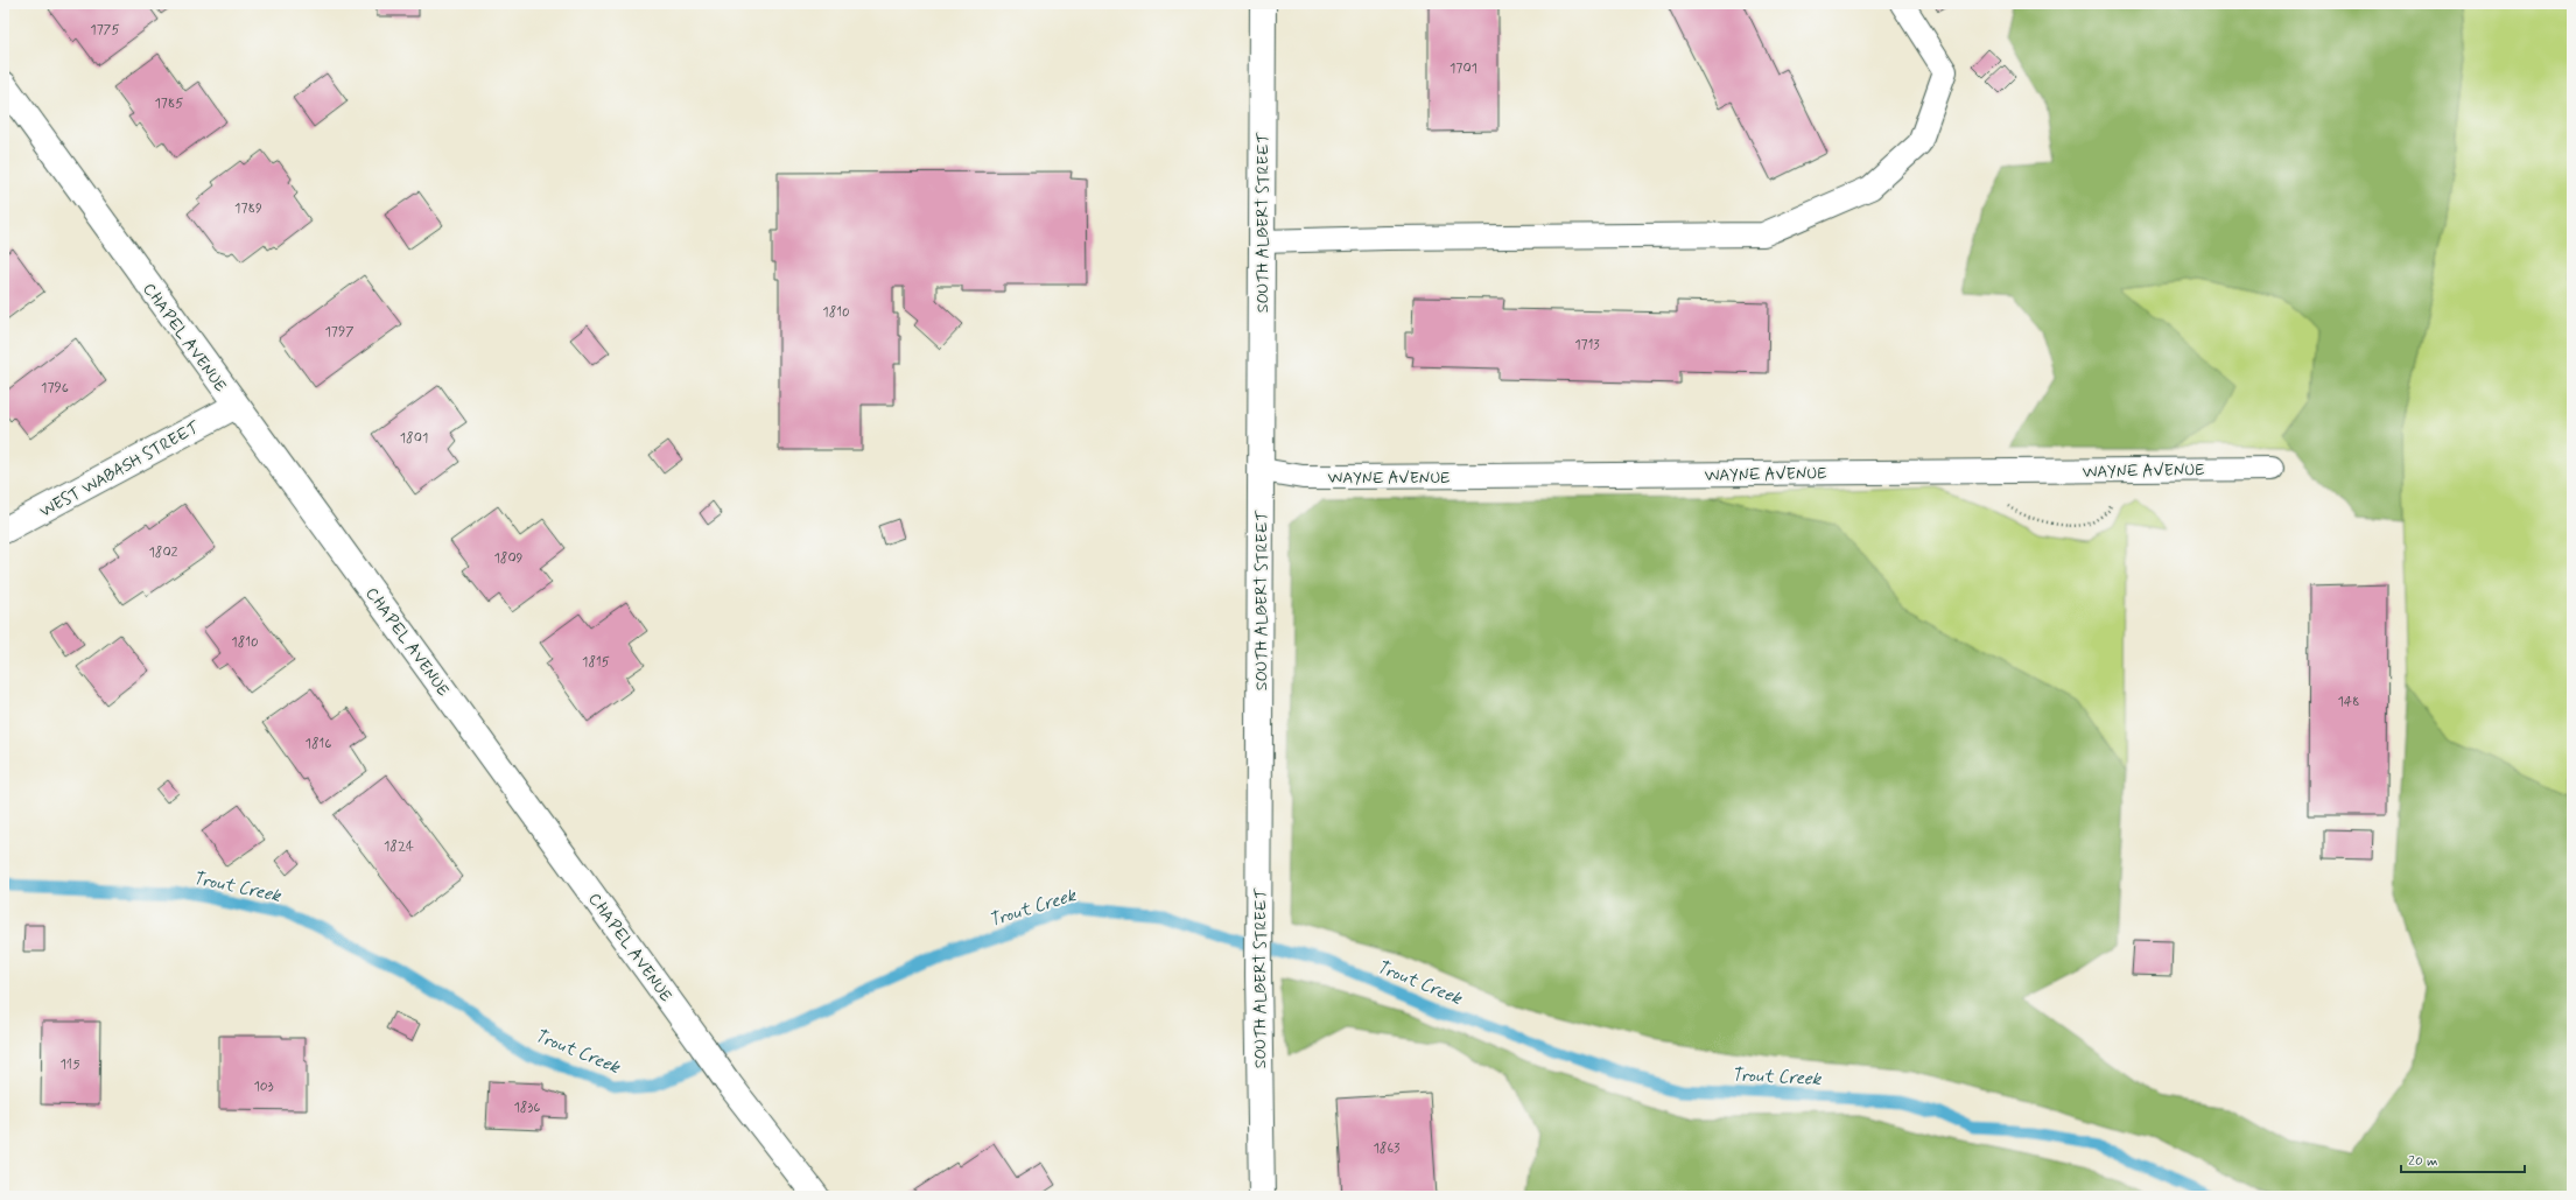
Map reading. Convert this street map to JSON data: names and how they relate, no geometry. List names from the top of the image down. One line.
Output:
{"streets":{"street":["SOUTH ALBERT STREET","CHAPEL AVENUE","WEST WABASH STREET"],"lane":["WAYNE AVENUE"]},"crossings":[["SOUTH ALBERT STREET","WAYNE AVENUE"],["CHAPEL AVENUE","WEST WABASH STREET"]],"water":["Trout Creek"],"house_numbers":["1775","1701","1785","1789","1810","1797","1713","1796","1801","1802","1809","1810","1815","148","1816","1824","115","103","1836","1863"],"scale_bar":"20 m"}
